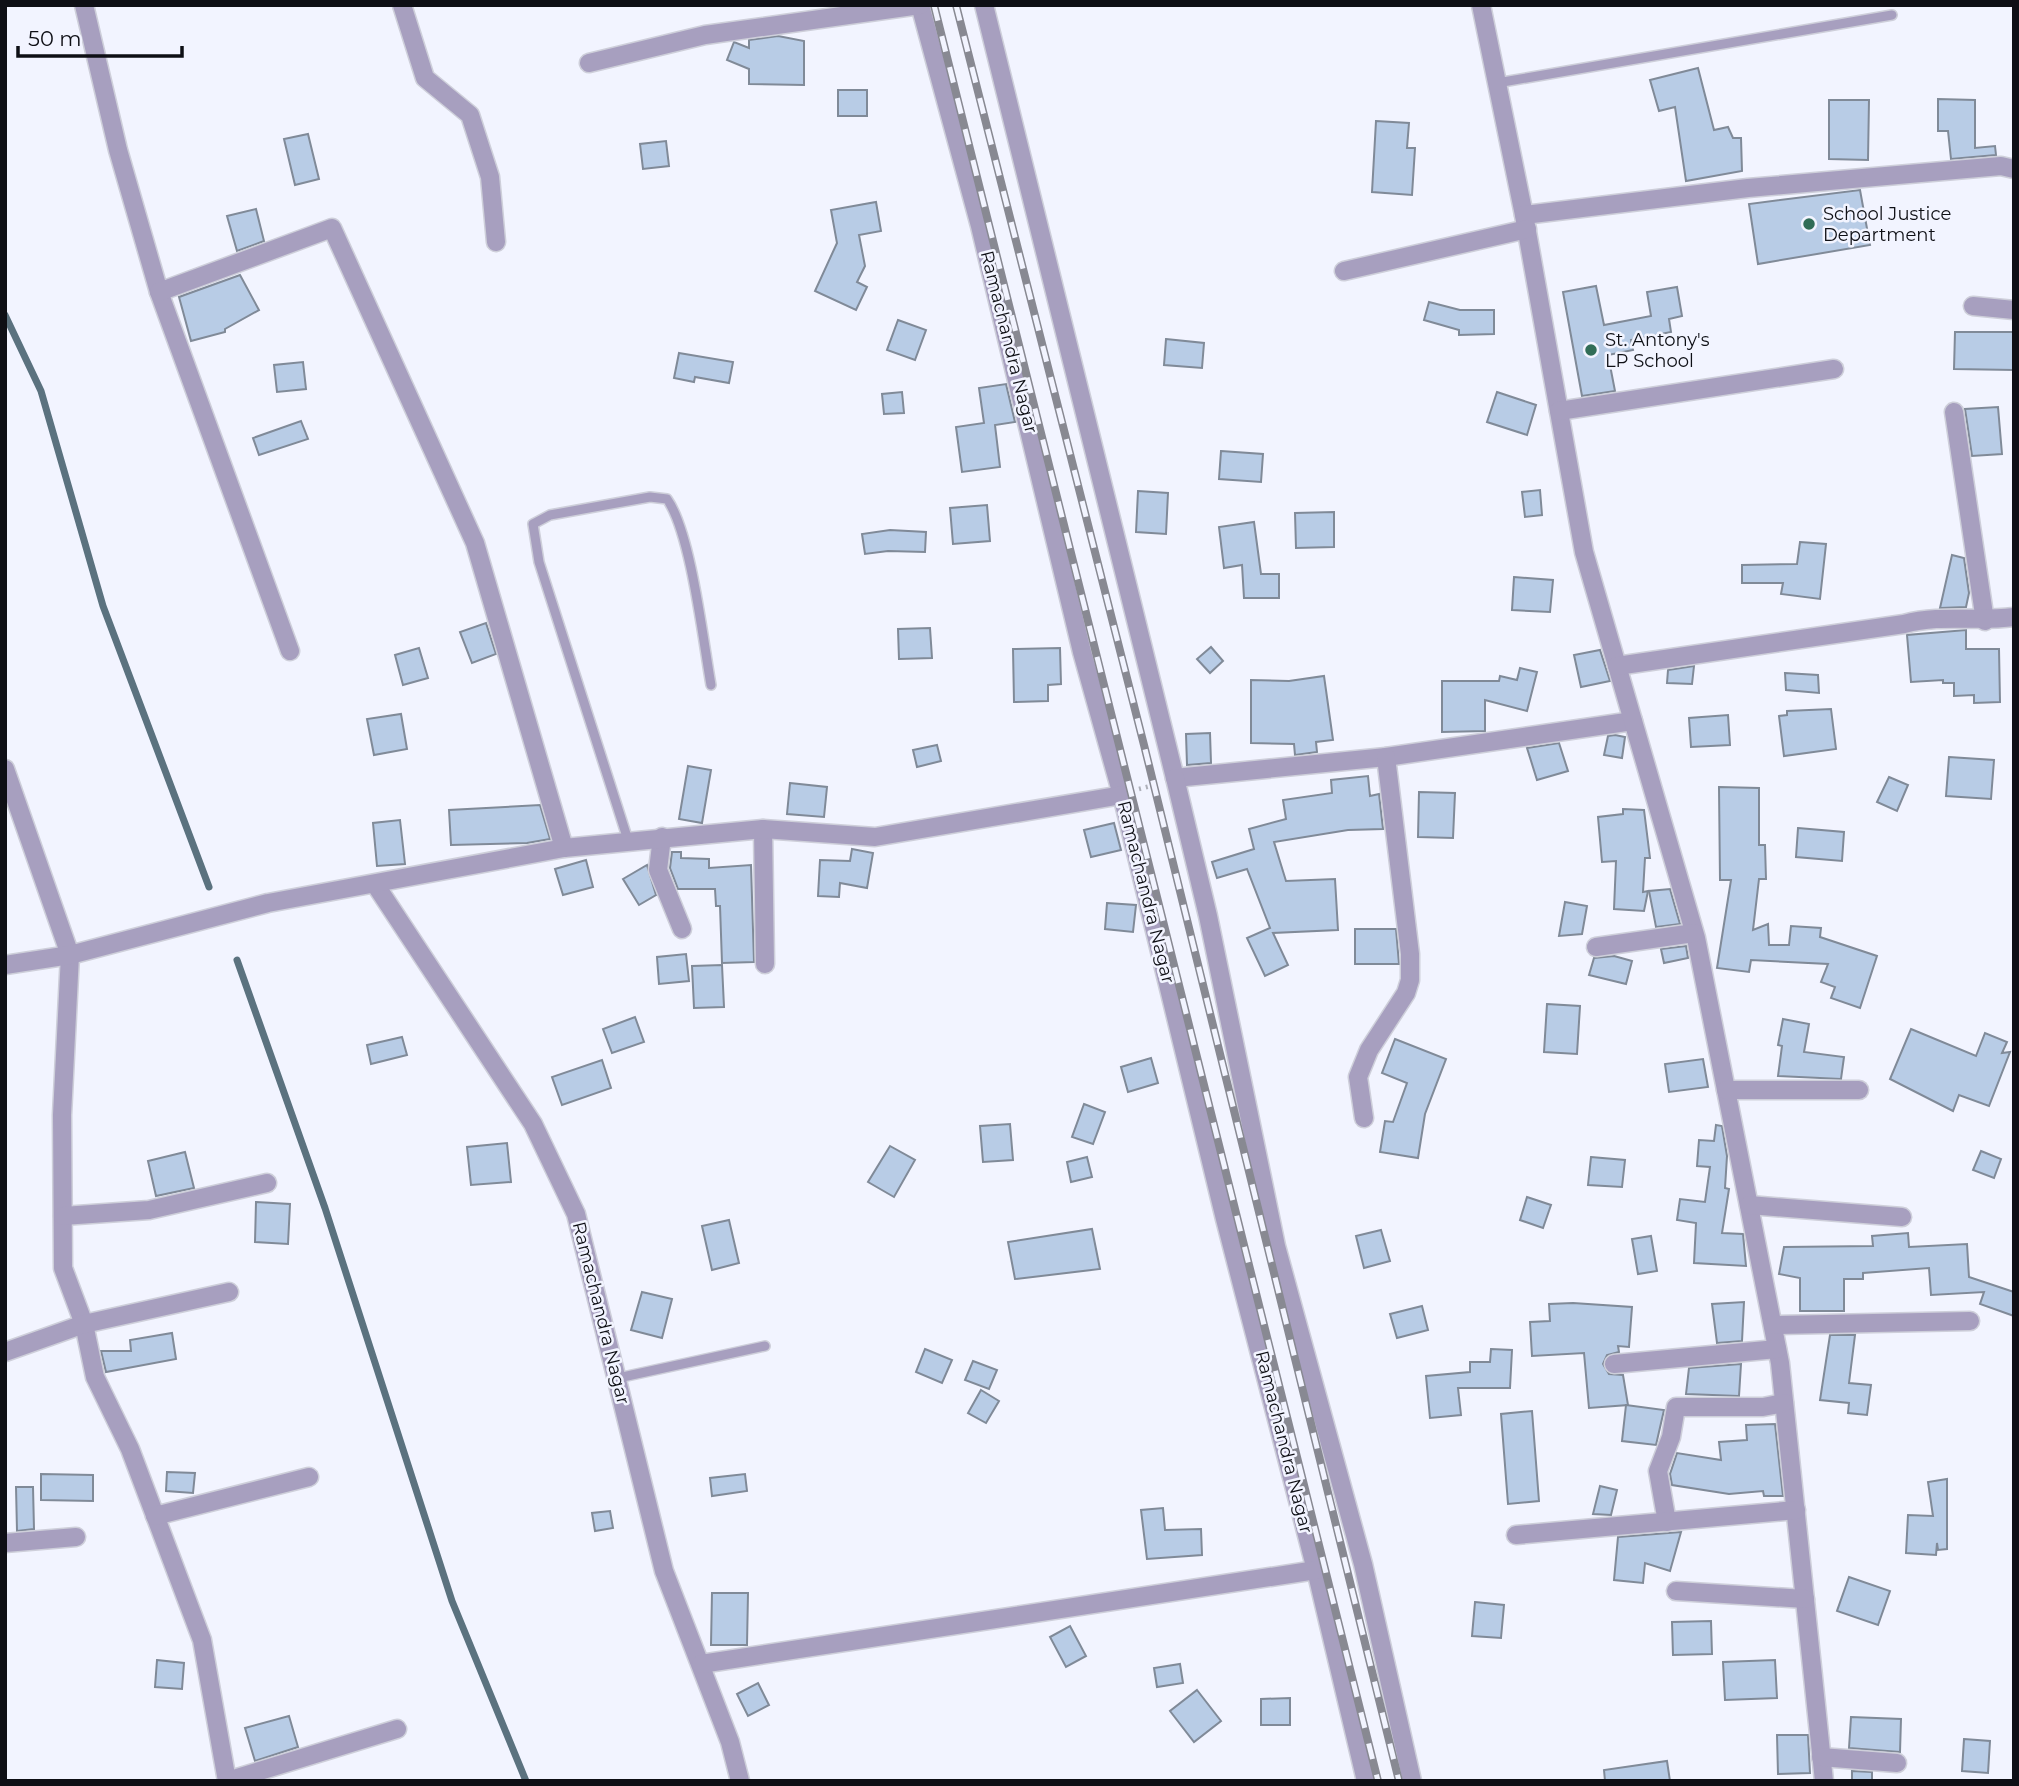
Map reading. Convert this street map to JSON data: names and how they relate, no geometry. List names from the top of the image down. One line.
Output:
{"streets":{"street":["Ramachandra Nagar"]},"places":["School Justice Department","St. Antony's LP School"],"scale_bar":"50 m"}
